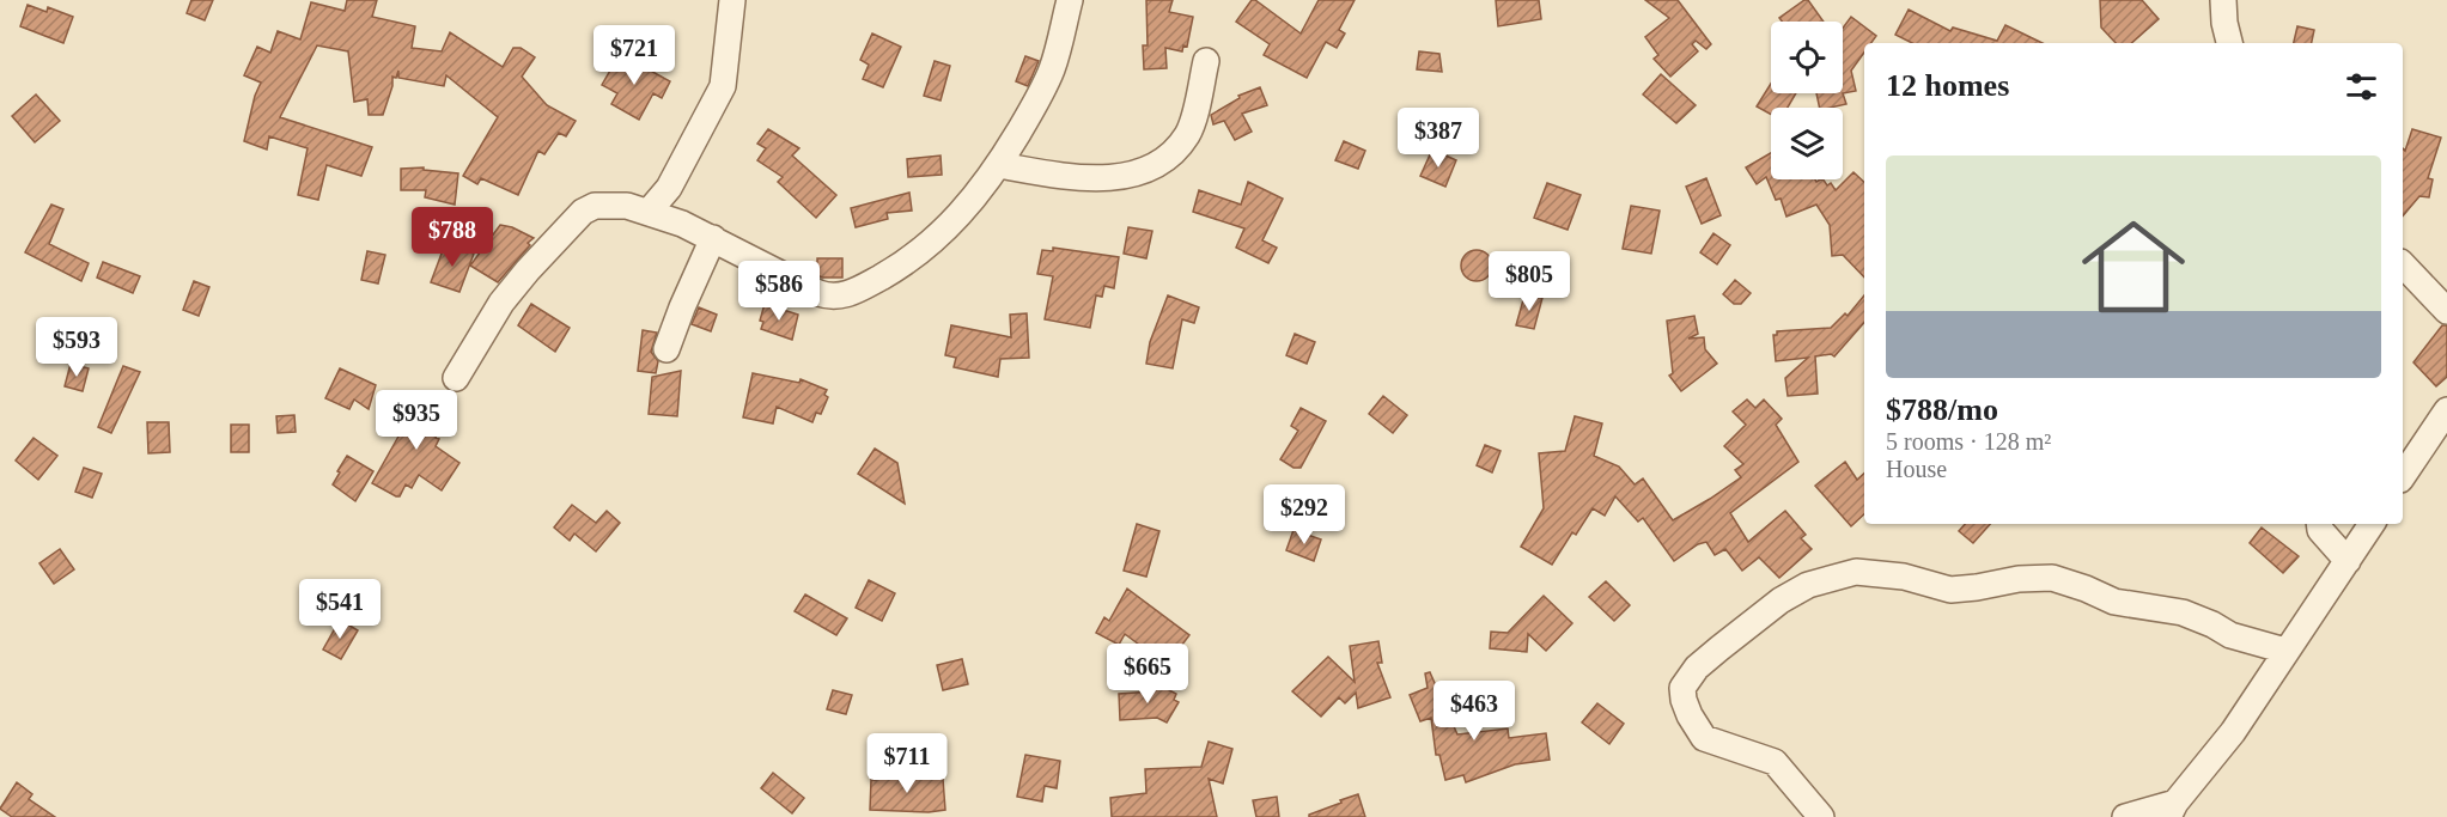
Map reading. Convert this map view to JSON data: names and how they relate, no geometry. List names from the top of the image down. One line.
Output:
{"page":{"price":["$721","$387","$788","$805","$586","$593","$935","$292","$541","$665","$463","$711"],"heading":"12 homes","list":[{"name":"$788/mo","note":"5 rooms · 128 m² · House"}]}}
